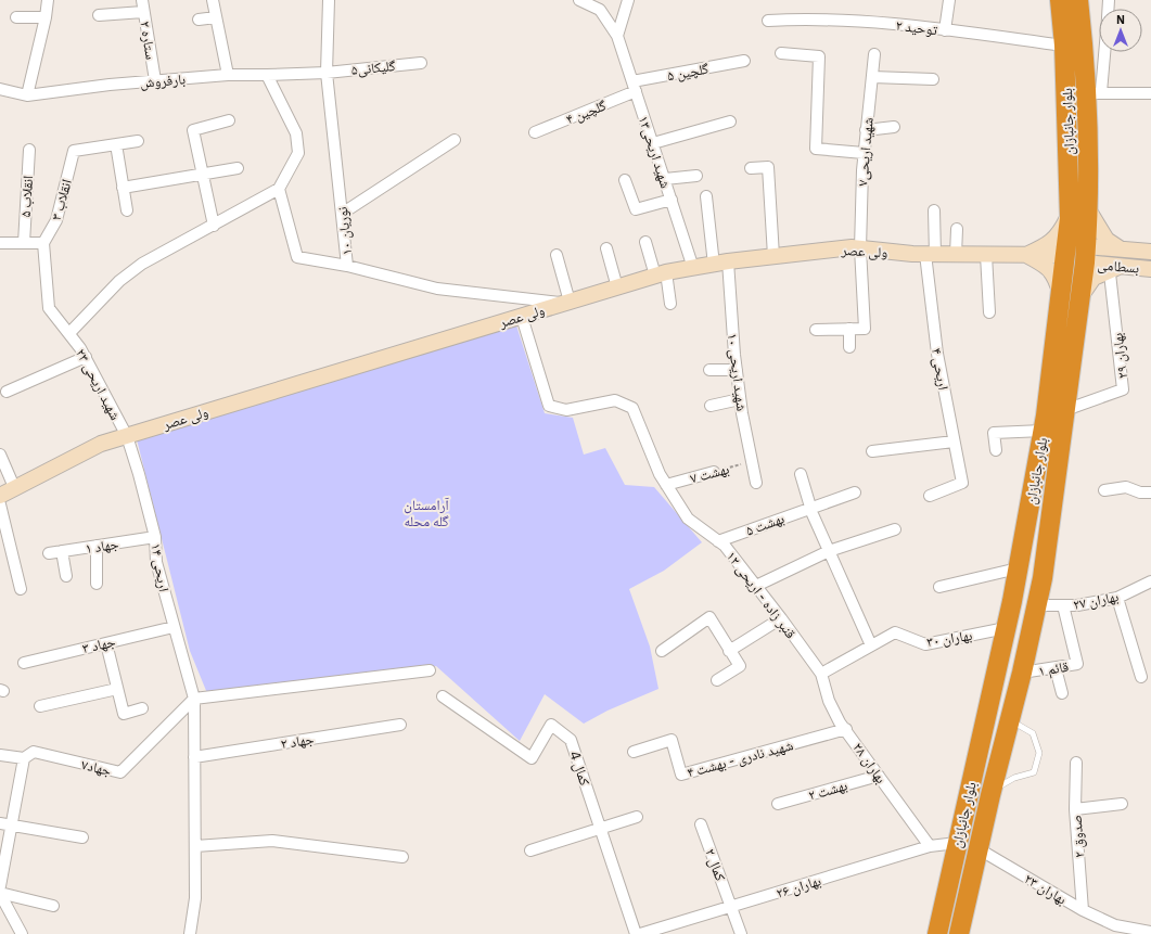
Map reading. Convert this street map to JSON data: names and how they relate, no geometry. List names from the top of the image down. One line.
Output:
{"streets":{"highway":["بلوار جانبازان"],"main road":["ولی عصر","بسطامی"],"street":["توحید ۲","ستاره ۲","گلیکانی۵","گلچین ۵","بارفروش","گلچین ۴","شهید اریحی۱۳","شهید اریحی۷","انقلاب ۵","انقلاب ۳","نوریان ۱۰","بهاران ۲۹","اریحی ۴","شهید اریحی ۱۰","شهید اریحی ۲۳","بهشت ۷","بهشت ۵","جهاد ۱","اریحی ۱۴","قنبر زاده - اریحی ۱۲","بهاران ۲۷","بهاران ۳۰","جهاد ۳","قائم ۱","جهاد ۲","شهید نادری - بهشت ۴","بهاران ۲۸","جهاد۷","کمال 4","بهشت ۲","صدوق ۲","کمال ۲","بهاران ۲۶","بهاران ۲۳"]},"crossings":[["توحید ۲","بلوار جانبازان"],["ستاره ۲","بارفروش"],["گلیکانی۵","بارفروش"],["گلیکانی۵","نوریان ۱۰"],["گلچین ۵","گلچین ۴"],["گلچین ۵","شهید اریحی۱۳"],["بارفروش","نوریان ۱۰"],["گلچین ۴","شهید اریحی۱۳"],["بلوار جانبازان","ولی عصر"],["بلوار جانبازان","بسطامی"],["بلوار جانبازان","بهاران ۲۹"],["بلوار جانبازان","بهاران ۲۷"],["بلوار جانبازان","بهاران ۳۰"],["بلوار جانبازان","قائم ۱"],["بلوار جانبازان","بهاران ۲۶"],["بلوار جانبازان","بهاران ۲۳"],["شهید اریحی۱۳","ولی عصر"],["شهید اریحی۷","ولی عصر"],["انقلاب ۳","شهید اریحی ۲۳"],["نوریان ۱۰","ولی عصر"],["ولی عصر","اریحی ۴"],["ولی عصر","شهید اریحی ۱۰"],["ولی عصر","شهید اریحی ۲۳"],["ولی عصر","اریحی ۱۴"],["ولی عصر","قنبر زاده - اریحی ۱۲"],["بسطامی","بهاران ۲۹"],["شهید اریحی ۱۰","بهشت ۷"],["شهید اریحی ۲۳","اریحی ۱۴"],["بهشت ۷","قنبر زاده - اریحی ۱۲"],["بهشت ۵","قنبر زاده - اریحی ۱۲"],["جهاد ۱","اریحی ۱۴"],["اریحی ۱۴","جهاد ۳"],["اریحی ۱۴","جهاد ۲"],["اریحی ۱۴","جهاد۷"],["قنبر زاده - اریحی ۱۲","بهاران ۲۸"],["بهاران ۲۷","قائم ۱"],["شهید نادری - بهشت ۴","بهاران ۲۸"],["بهاران ۲۸","بهشت ۲"],["بهاران ۲۸","بهاران ۲۶"],["صدوق ۲","بهاران ۲۳"],["کمال ۲","بهاران ۲۶"]],"parks":["آرامستان گله محله"],"north":"top"}
